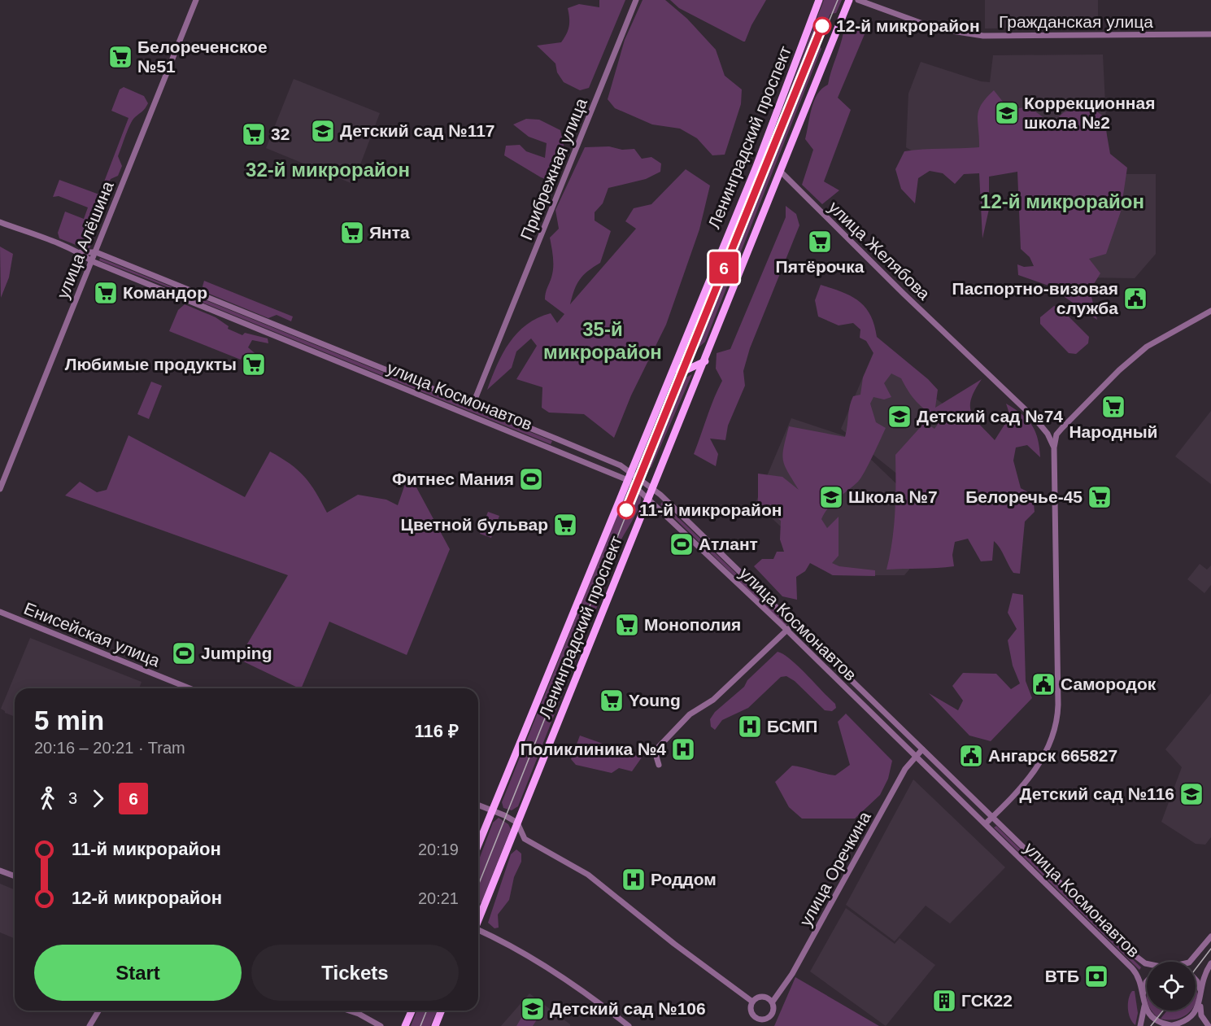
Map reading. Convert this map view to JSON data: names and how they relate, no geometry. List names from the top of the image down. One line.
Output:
{"streets":{"main road":["Ленинградский проспект"],"street":["Гражданская улица","Прибрежная улица","улица Алёшина","улица Желябова","улица Космонавтов","Енисейская улица","улица Оречкина"]},"crossings":[["Ленинградский проспект","улица Желябова"],["Ленинградский проспект","улица Космонавтов"],["Прибрежная улица","улица Космонавтов"],["улица Алёшина","улица Космонавтов"],["улица Космонавтов","улица Оречкина"]],"districts":["32-й микрорайон","12-й микрорайон","35-й микрорайон"],"places":{"other":["12-й микрорайон","11-й микрорайон"],"supermarket":["Белореченское №51","32","Янта","Пятёрочка","Командор","Любимые продукты","Народный","Белоречье-45","Цветной бульвар","Монополия","Young"],"school or university":["Коррекционная школа №2","Детский сад №117","Детский сад №74","Школа №7","Детский сад №116","Детский сад №106"],"public building":["Паспортно-визовая служба","Самородок","Ангарск 665827"],"sports":["Фитнес Мания","Атлант","Jumping"],"hospital":["БСМП","Поликлиника №4","Роддом"],"bank":["ВТБ"],"building":["ГСК22"]},"lines":["tram line 6"],"page":{"on_map":"6","heading":["5 min","20:16 – 20:21 · Tram","116 ₽"],"legs":["3","6"],"list":[{"name":"11-й микрорайон","value":"20:19"},{"name":"12-й микрорайон","value":"20:21"}],"buttons":["Start","Tickets"]}}
